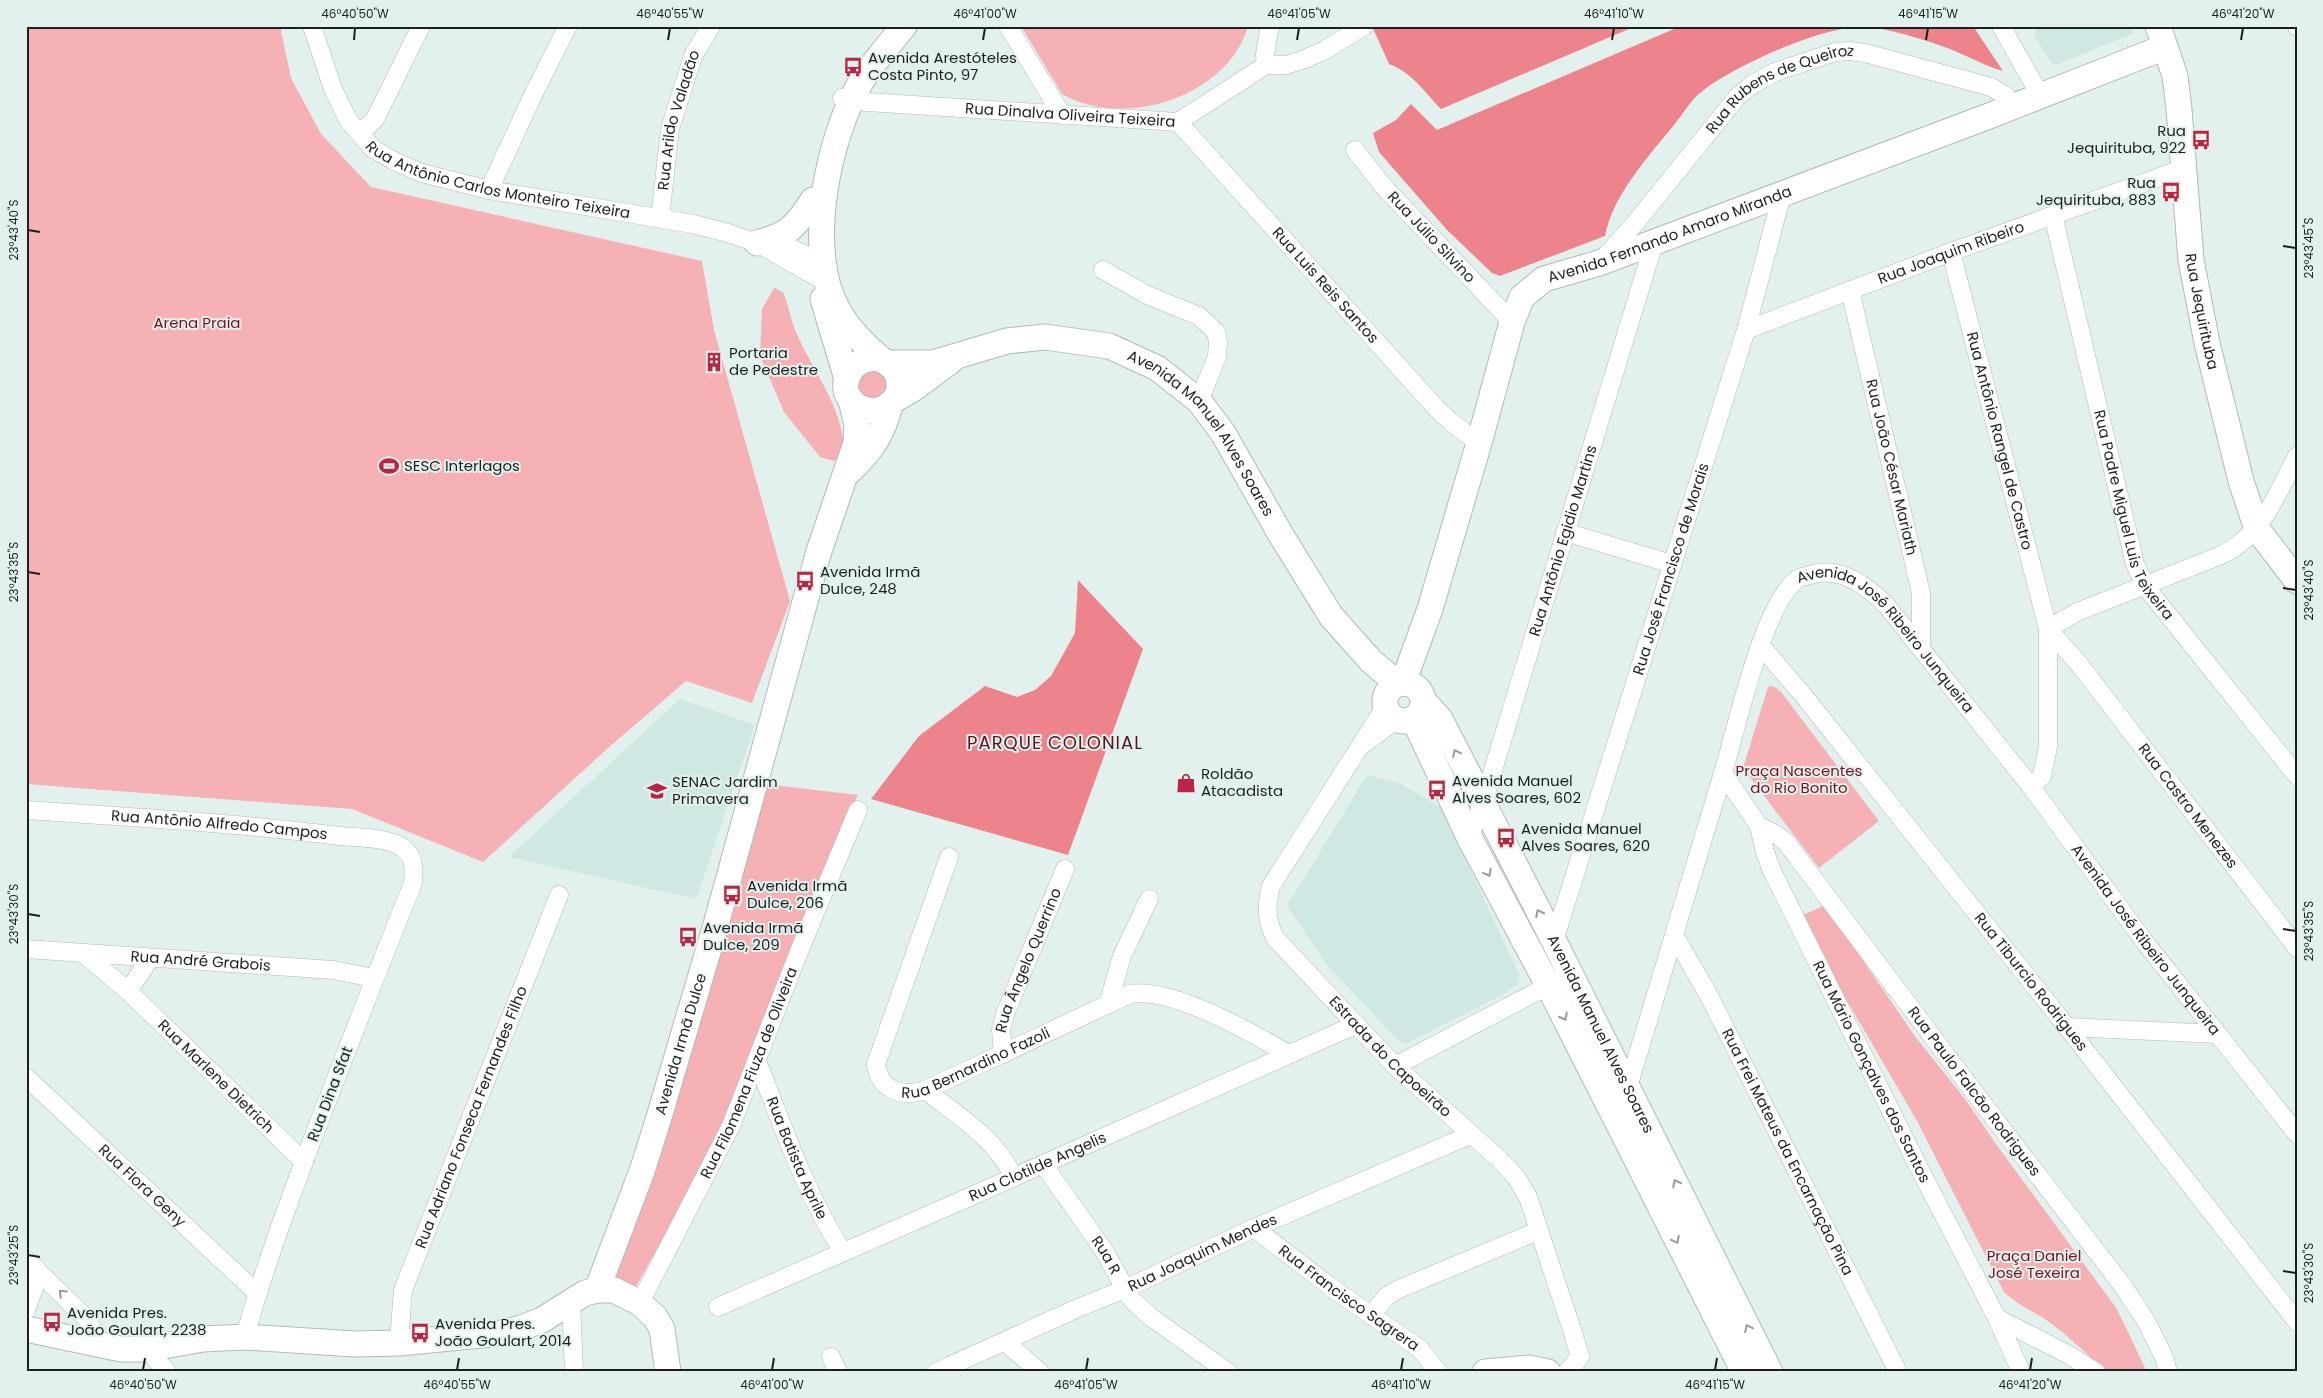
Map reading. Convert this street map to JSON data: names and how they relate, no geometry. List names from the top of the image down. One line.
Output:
{"streets":{"street":["Rua Rubens de Queiroz","Rua Dinalva Oliveira Teixeira","Rua Arildo Valadão","Rua Antônio Carlos Monteiro Teixeira","Avenida Fernando Amaro Miranda","Rua Júlio Silvino","Rua Joaquim Ribeiro","Rua Luis Reis Santos","Rua Jequirituba","Avenida Manuel Alves Soares","Rua Antônio Rangel de Castro","Rua João César Mariath","Rua Padre Miguel Luis Teixeira","Rua Antônio Egidio Martins","Rua José Francisco de Morais","Avenida José Ribeiro Junqueira","Rua Castro Menezes","Rua Antônio Alfredo Campos","Rua Ângelo Querrino","Rua André Grabois","Rua Tiburcio Rodrigues","Avenida Irmã Dulce","Estrada do Capoeirão","Rua Bernardino Fazoli","Rua Mário Gonçalves dos Santos","Rua Filomena Fiuza de Oliveira","Rua Marlene Dietrich","Rua Paulo Falcão Rodrigues","Rua Dina Sfat","Rua Adriano Fonseca Fernandes Filho","Rua Frei Mateus da Encarnação Pina","Rua Batista Aprile","Rua Clotilde Angelis","Rua Flora Geny","Rua Joaquim Mendes","Rua R","Rua Francisco Sagrera"]},"crossings":[["Rua Rubens de Queiroz","Avenida Fernando Amaro Miranda"],["Rua Dinalva Oliveira Teixeira","Rua Luis Reis Santos"],["Rua Arildo Valadão","Rua Antônio Carlos Monteiro Teixeira"],["Rua Antônio Carlos Monteiro Teixeira","Avenida Irmã Dulce"],["Avenida Fernando Amaro Miranda","Rua Júlio Silvino"],["Avenida Fernando Amaro Miranda","Rua Luis Reis Santos"],["Avenida Fernando Amaro Miranda","Rua Jequirituba"],["Avenida Fernando Amaro Miranda","Avenida Manuel Alves Soares"],["Avenida Fernando Amaro Miranda","Rua Antônio Egidio Martins"],["Avenida Fernando Amaro Miranda","Rua José Francisco de Morais"],["Avenida Fernando Amaro Miranda","Estrada do Capoeirão"],["Rua Joaquim Ribeiro","Rua Jequirituba"],["Rua Joaquim Ribeiro","Rua Antônio Rangel de Castro"],["Rua Joaquim Ribeiro","Rua João César Mariath"],["Rua Joaquim Ribeiro","Rua Padre Miguel Luis Teixeira"],["Rua Joaquim Ribeiro","Rua José Francisco de Morais"],["Avenida Manuel Alves Soares","Rua Antônio Egidio Martins"],["Avenida Manuel Alves Soares","Rua José Francisco de Morais"],["Avenida Manuel Alves Soares","Avenida José Ribeiro Junqueira"],["Avenida Manuel Alves Soares","Avenida Irmã Dulce"],["Avenida Manuel Alves Soares","Estrada do Capoeirão"],["Rua Antônio Rangel de Castro","Rua Castro Menezes"],["Rua João César Mariath","Avenida José Ribeiro Junqueira"],["Avenida José Ribeiro Junqueira","Rua Tiburcio Rodrigues"],["Avenida José Ribeiro Junqueira","Rua Mário Gonçalves dos Santos"],["Avenida José Ribeiro Junqueira","Rua Frei Mateus da Encarnação Pina"],["Rua Antônio Alfredo Campos","Rua Dina Sfat"],["Rua Ângelo Querrino","Rua Bernardino Fazoli"],["Rua André Grabois","Rua Marlene Dietrich"],["Rua André Grabois","Rua Dina Sfat"],["Estrada do Capoeirão","Rua Clotilde Angelis"],["Estrada do Capoeirão","Rua Joaquim Mendes"],["Rua Bernardino Fazoli","Rua Clotilde Angelis"],["Rua Mário Gonçalves dos Santos","Rua Paulo Falcão Rodrigues"],["Rua Filomena Fiuza de Oliveira","Rua Batista Aprile"],["Rua Marlene Dietrich","Rua Dina Sfat"],["Rua Dina Sfat","Rua Flora Geny"],["Rua Batista Aprile","Rua Clotilde Angelis"],["Rua Clotilde Angelis","Rua R"],["Rua Joaquim Mendes","Rua R"],["Rua Joaquim Mendes","Rua Francisco Sagrera"]],"districts":["PARQUE COLONIAL"],"parks":["Arena Praia","Praça Nascentes do Rio Bonito","Praça Daniel José Texeira"],"places":{"bus stop":["Avenida Arestóteles Costa Pinto, 97","Rua Jequirituba, 922","Rua Jequirituba, 883","Avenida Irmã Dulce, 248","Avenida Manuel Alves Soares, 602","Avenida Manuel Alves Soares, 620","Avenida Irmã Dulce, 206","Avenida Irmã Dulce, 209","Avenida Pres. João Goulart, 2238","Avenida Pres. João Goulart, 2014"],"building":["Portaria de Pedestre"],"sports":["SESC Interlagos"],"shop":["Roldão Atacadista"],"school or university":["SENAC Jardim Primavera"]},"coordinates":["46°40'50\"W","46°40'55\"W","46°41'00\"W","46°41'05\"W","46°41'10\"W","46°41'15\"W","46°41'20\"W","23°43'40\"S","23°43'45\"S","23°43'35\"S","23°43'30\"S","23°43'25\"S"]}
